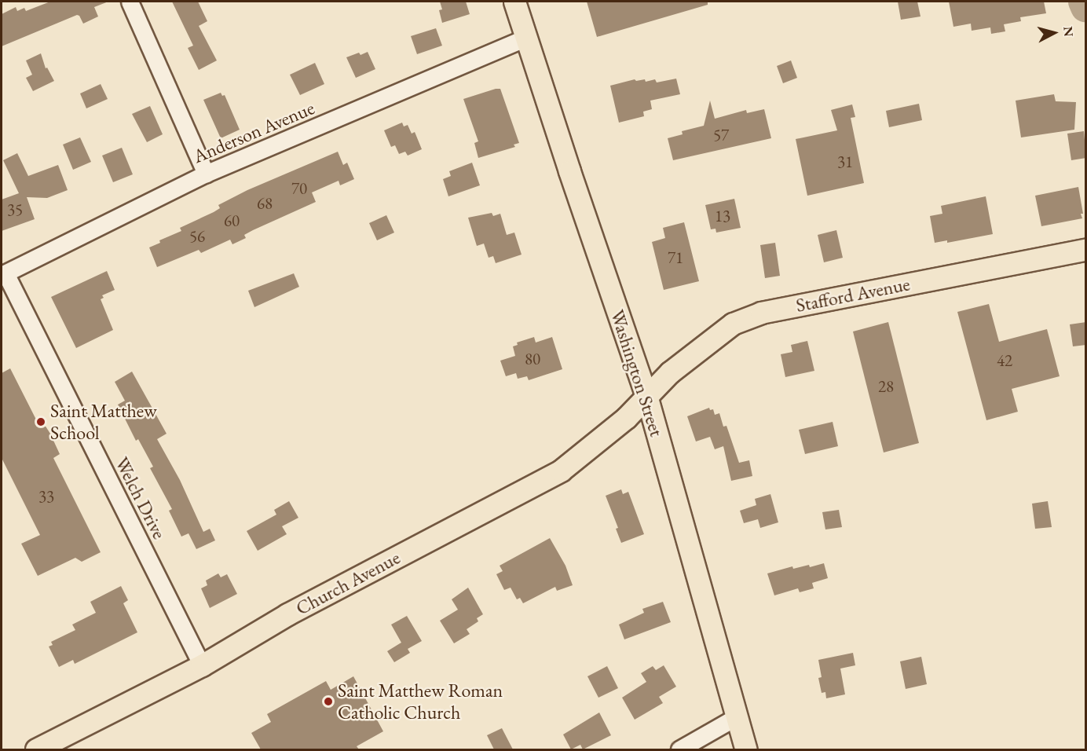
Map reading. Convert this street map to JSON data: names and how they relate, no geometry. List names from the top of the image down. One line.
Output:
{"streets":{"main road":["Stafford Avenue","Washington Street","Church Avenue"],"street":["Anderson Avenue","Welch Drive"]},"crossings":[["Anderson Avenue","Washington Street"],["Anderson Avenue","Welch Drive"],["Stafford Avenue","Washington Street"],["Stafford Avenue","Church Avenue"],["Washington Street","Church Avenue"],["Welch Drive","Church Avenue"]],"places":["Saint Matthew School","Saint Matthew Roman Catholic Church"],"house_numbers":["57","31","70","68","35","13","60","56","71","80","42","28","33"],"north":"right"}
